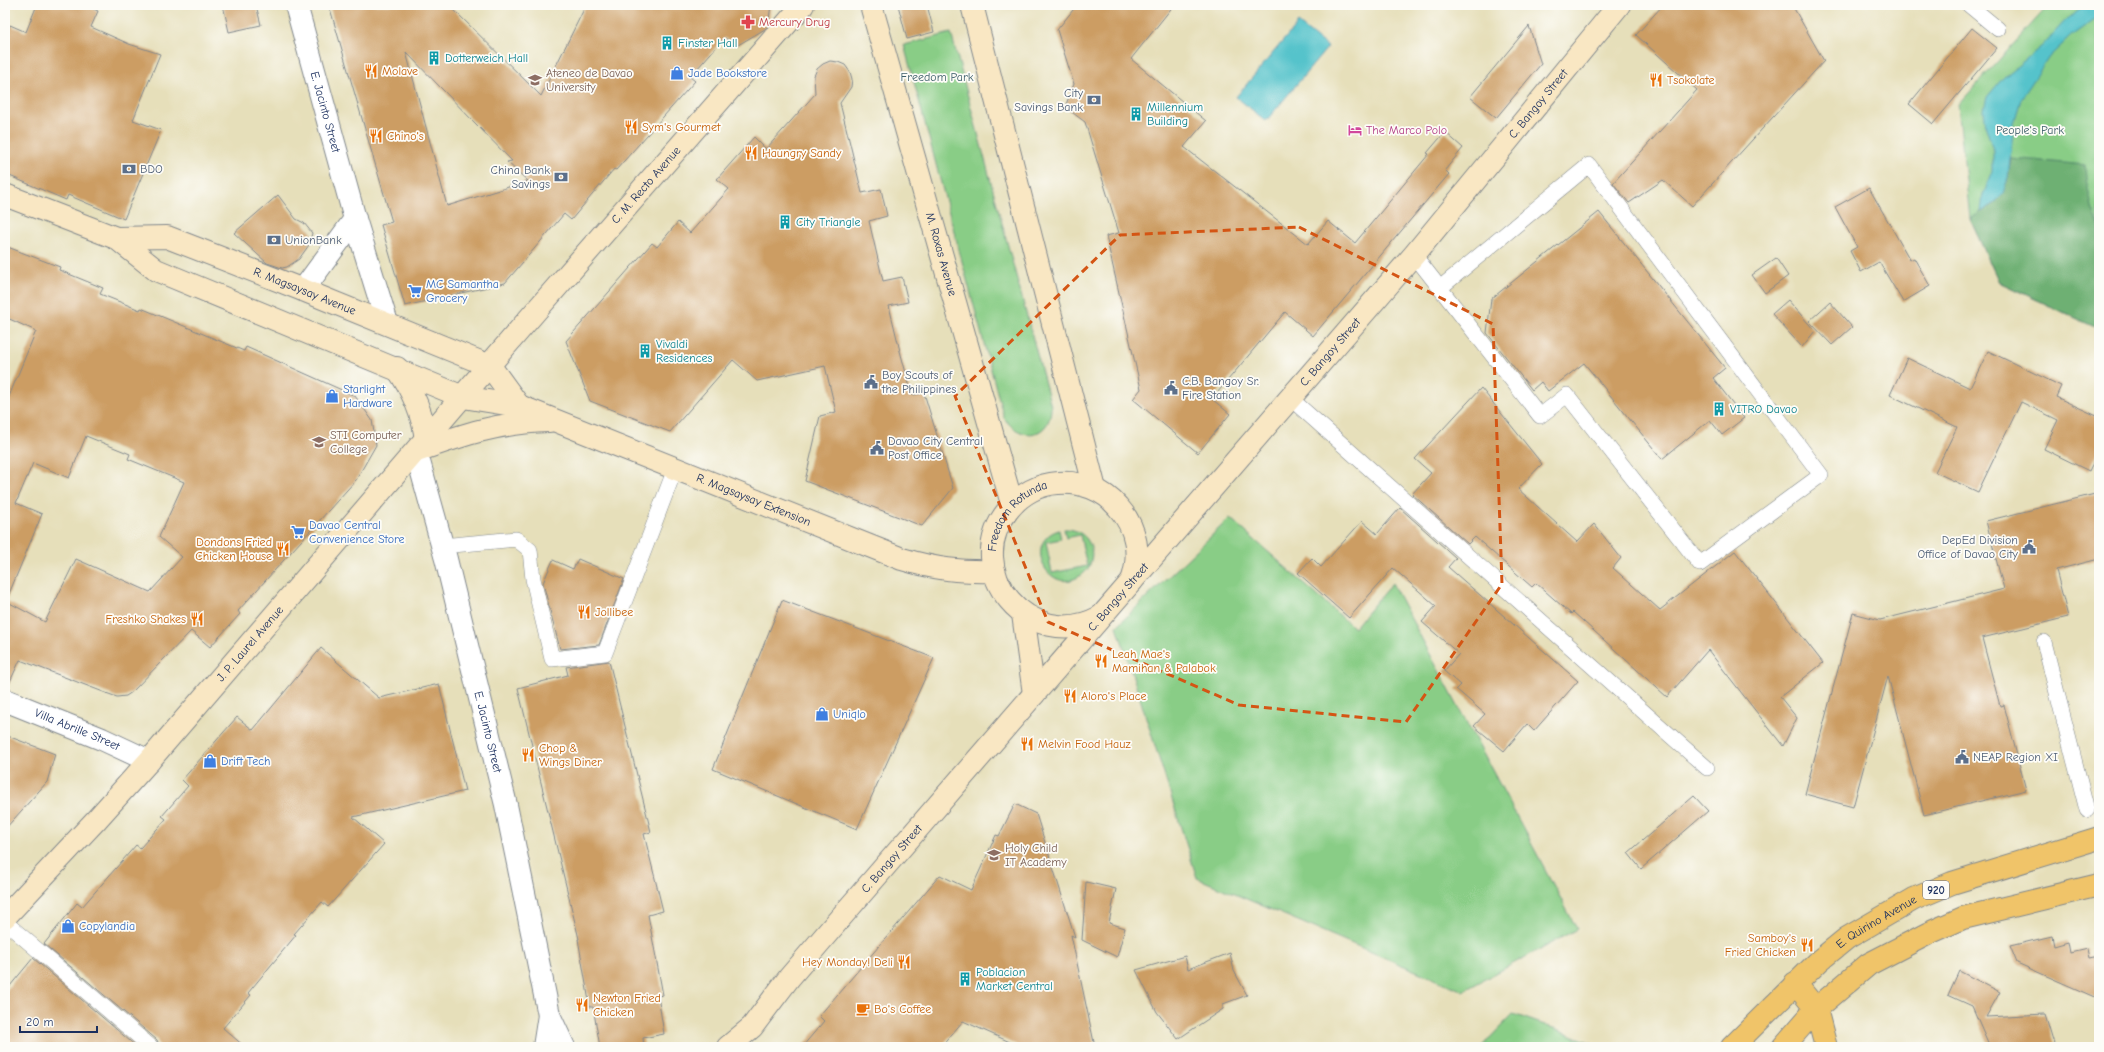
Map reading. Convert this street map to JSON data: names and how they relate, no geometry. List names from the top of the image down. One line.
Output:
{"streets":{"main road":["C. Bangoy Street","C. M. Recto Avenue","M. Roxas Avenue","R. Magsaysay Avenue","R. Magsaysay Extension","Freedom Rotunda","J. P. Laurel Avenue","920","E. Quirino Avenue"],"street":["E. Jacinto Street","Villa Abrille Street"]},"crossings":[["C. Bangoy Street","Freedom Rotunda"],["E. Jacinto Street","R. Magsaysay Avenue"],["E. Jacinto Street","J. P. Laurel Avenue"],["C. M. Recto Avenue","R. Magsaysay Avenue"],["C. M. Recto Avenue","J. P. Laurel Avenue"],["M. Roxas Avenue","Freedom Rotunda"],["R. Magsaysay Avenue","R. Magsaysay Extension"],["R. Magsaysay Avenue","J. P. Laurel Avenue"],["R. Magsaysay Extension","Freedom Rotunda"],["R. Magsaysay Extension","J. P. Laurel Avenue"],["J. P. Laurel Avenue","Villa Abrille Street"]],"parks":["Freedom Park","People's Park"],"places":{"pharmacy":["Mercury Drug"],"building":["Finster Hall","Dotterweich Hall","Millennium Building","City Triangle","Vivaldi Residences","VITRO Davao","Poblacion Market Central"],"restaurant":["Molave","Tsokolate","Sym's Gourmet","Chino's","Haungry Sandy","Dondons Fried Chicken House","Jollibee","Freshko Shakes","Leah Mae's Mamihan & Palabok","Aloro's Place","Melvin Food Hauz","Chop & Wings Diner","Samboy's Fried Chicken","Hey Monday! Deli","Newton Fried Chicken"],"shop":["Jade Bookstore","Starlight Hardware","Uniqlo","Drift Tech","Copylandia"],"school or university":["Ateneo de Davao University","STI Computer College","Holy Child IT Academy"],"bank":["City Savings Bank","BDO","China Bank Savings","UnionBank"],"hotel":["The Marco Polo"],"supermarket":["MC Samantha Grocery","Davao Central Convenience Store"],"public building":["Boy Scouts of the Philippines","C.B. Bangoy Sr. Fire Station","Davao City Central Post Office","DepEd Division Office of Davao City","NEAP Region XI"],"cafe":["Bo's Coffee"]},"scale_bar":"20 m"}
